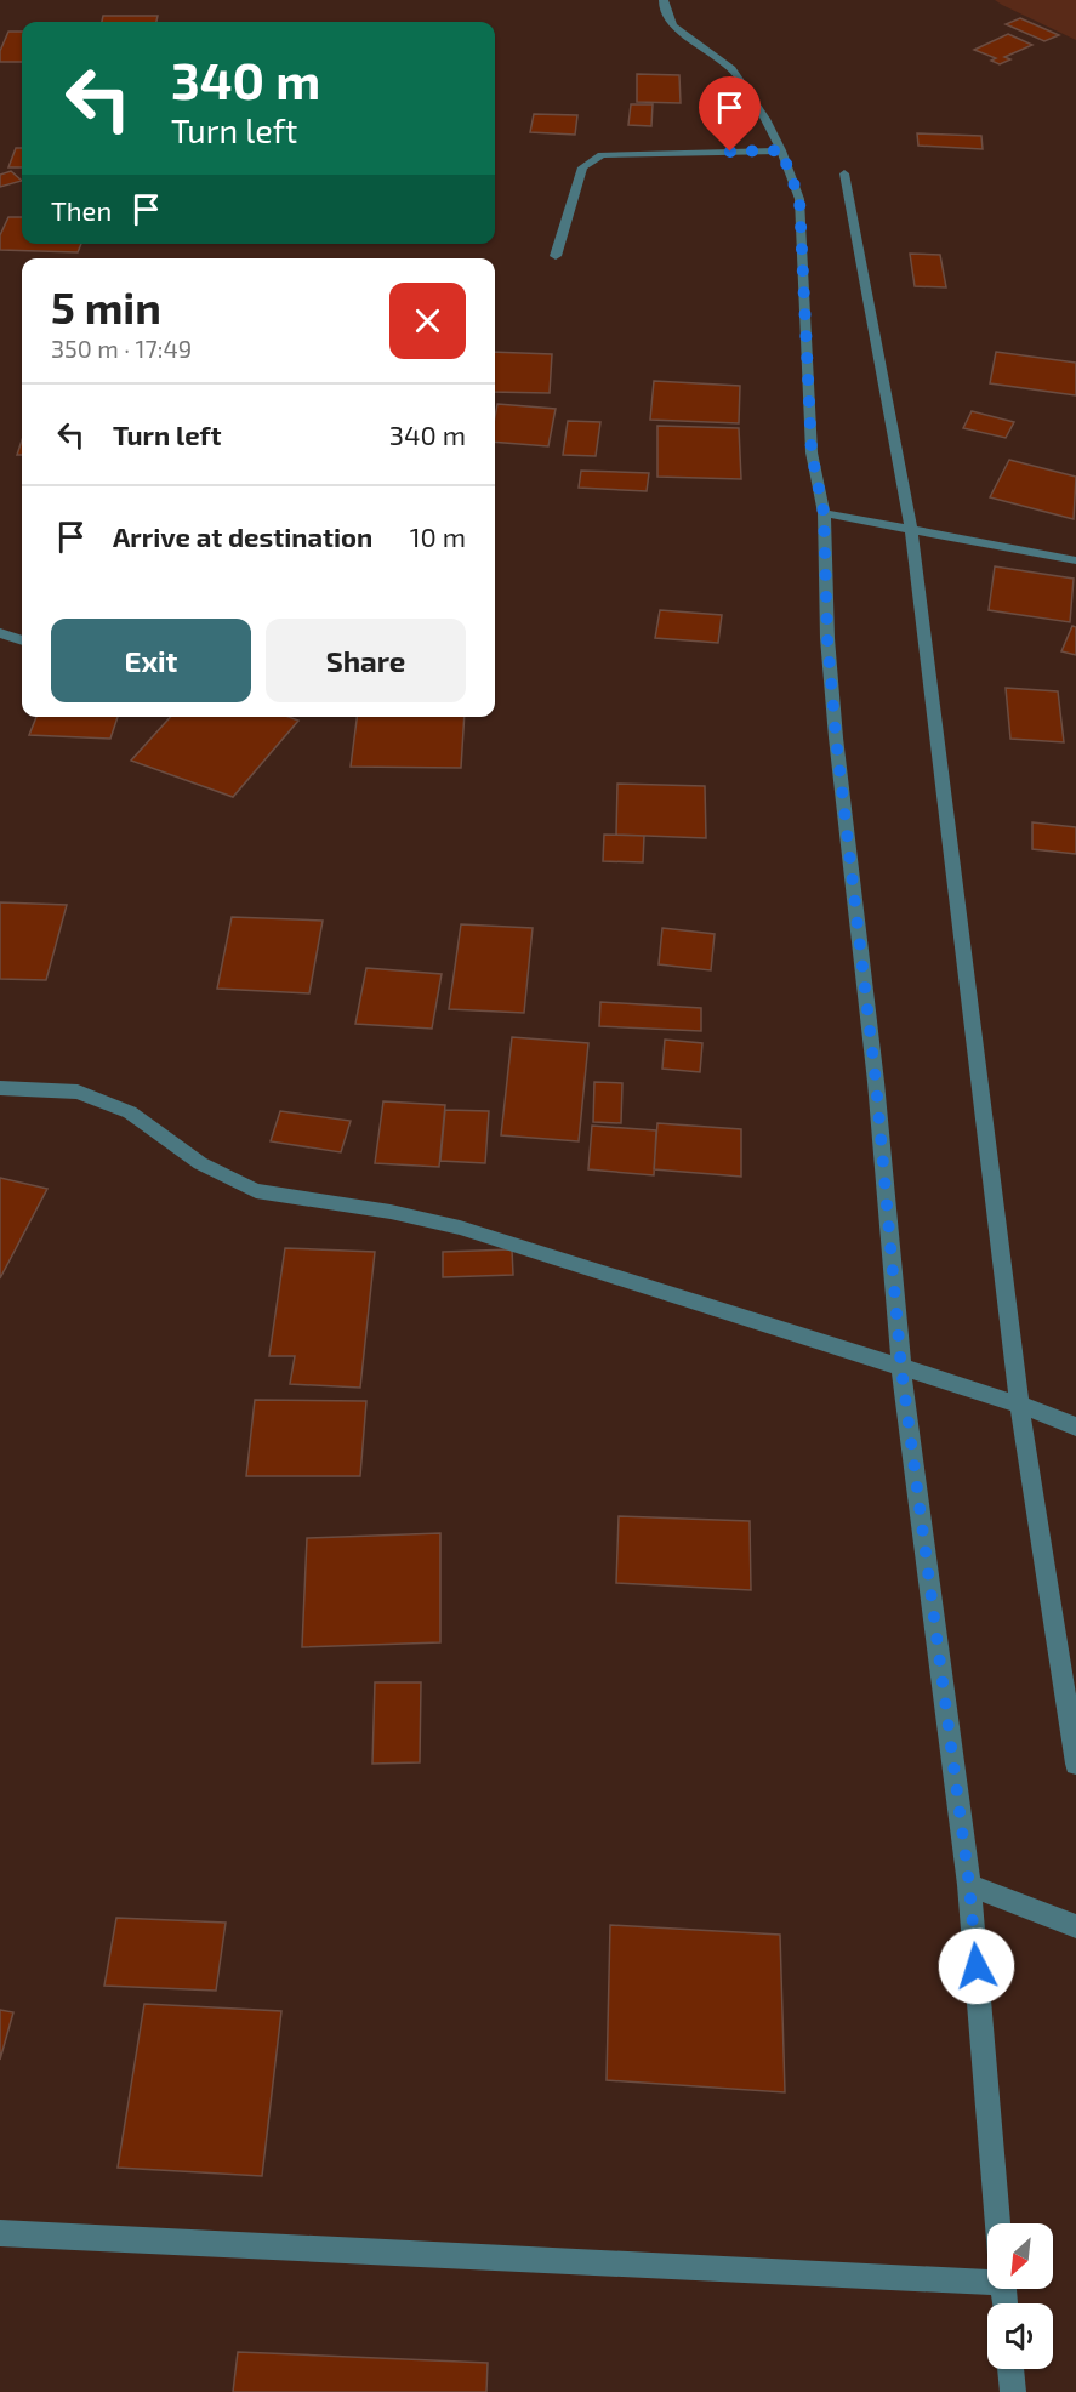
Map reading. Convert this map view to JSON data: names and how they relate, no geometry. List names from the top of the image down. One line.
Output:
{"north":"bottom left","page":{"turn":["340 m","Turn left"],"then":"Then","heading":["5 min","350 m · 17:49"],"list":[{"name":"Turn left","value":"340 m"},{"name":"Arrive at destination","value":"10 m"}],"buttons":["Exit","Share"]}}
